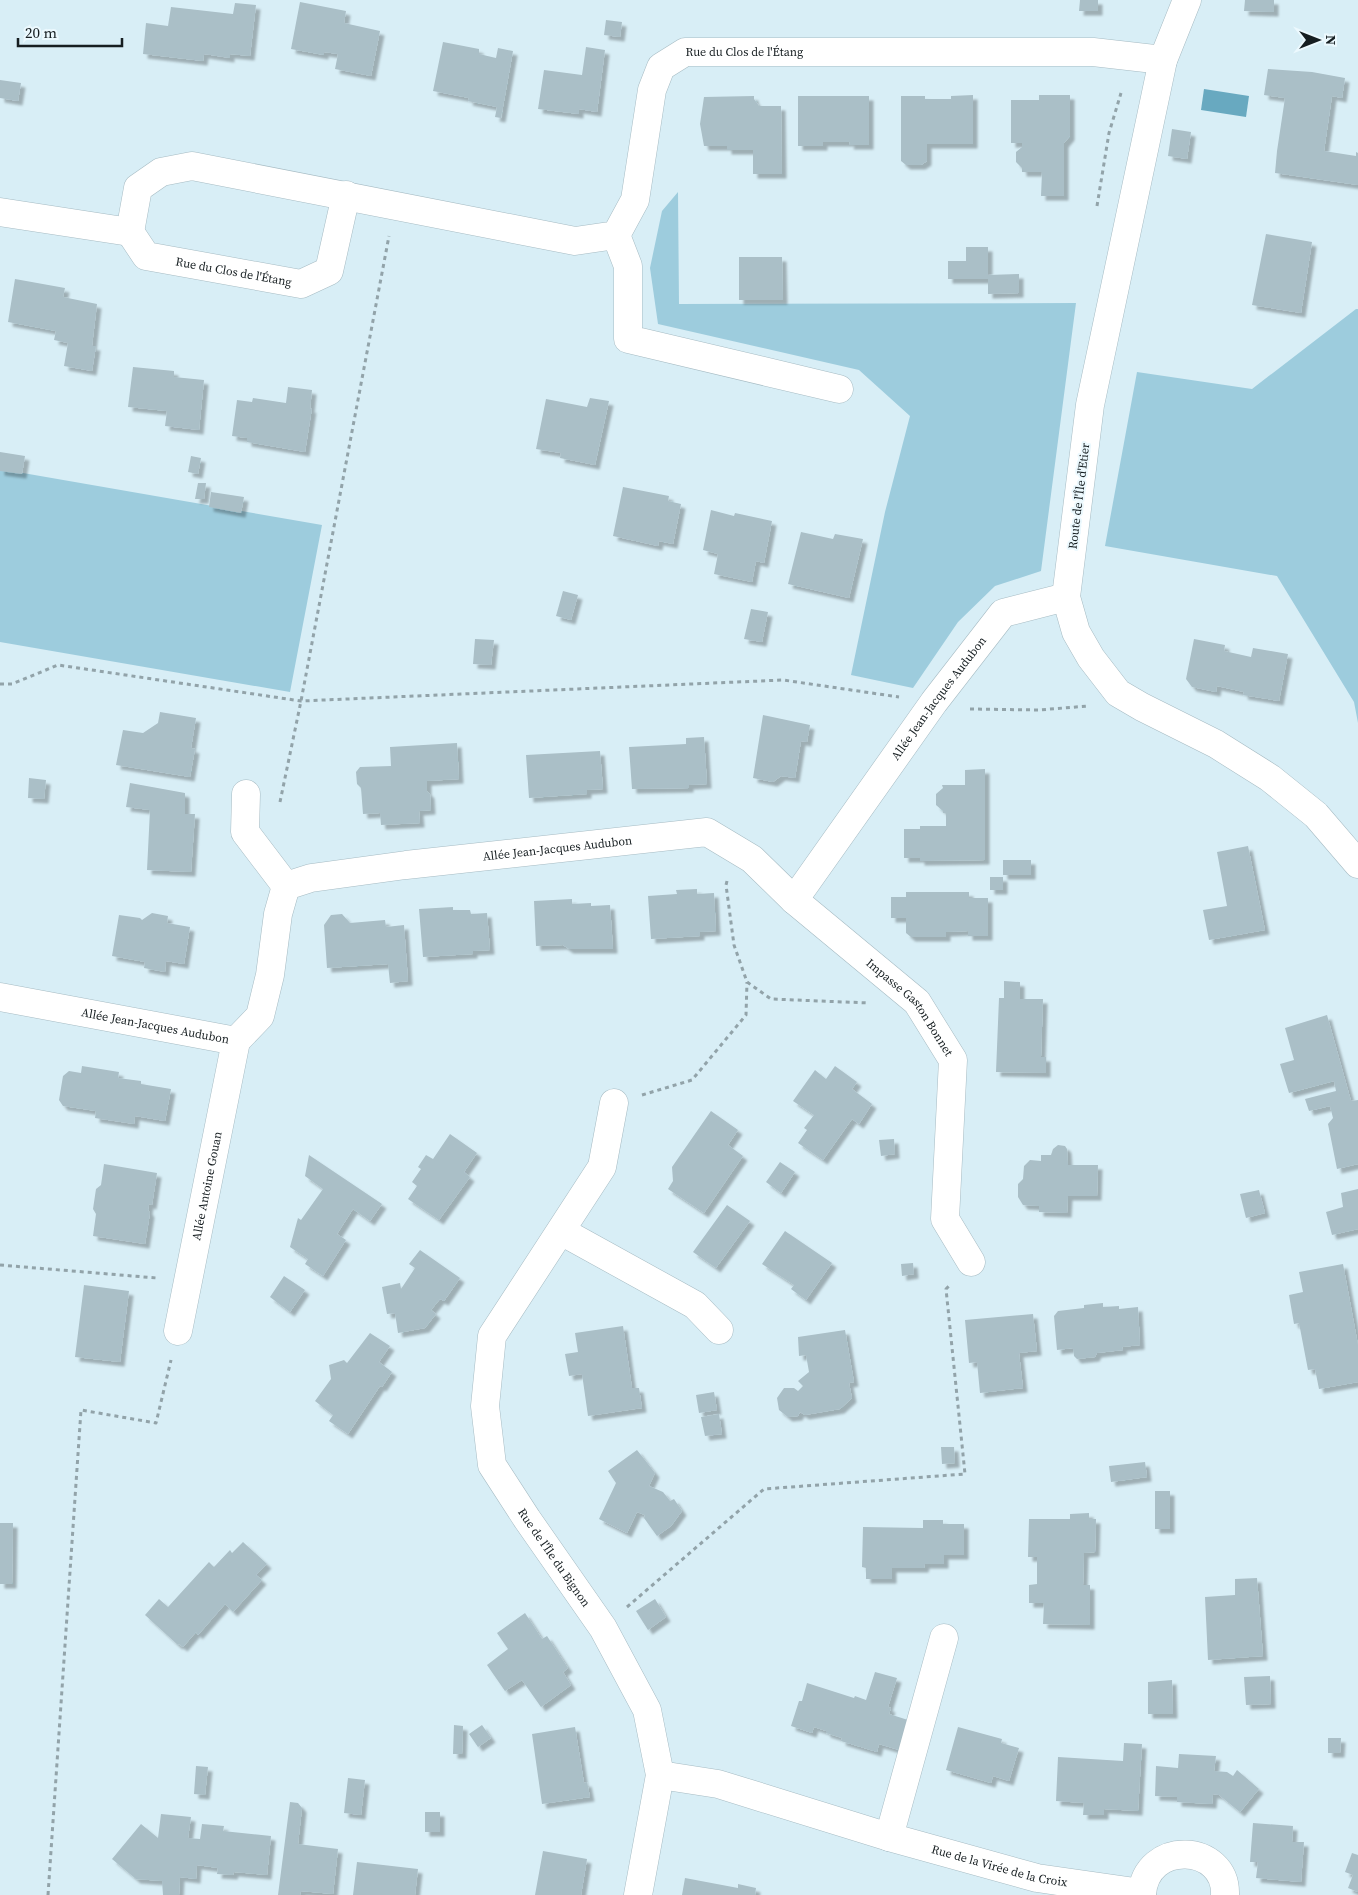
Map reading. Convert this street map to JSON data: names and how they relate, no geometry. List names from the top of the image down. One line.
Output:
{"streets":{"street":["Rue du Clos de l'Étang","Route de l'Île d'Etier","Allée Jean-Jacques Audubon","Impasse Gaston Bonnet","Allée Antoine Gouan","Rue de l'Île du Bignon","Rue de la Virée de la Croix"]},"crossings":[["Rue du Clos de l'Étang","Route de l'Île d'Etier"],["Route de l'Île d'Etier","Allée Jean-Jacques Audubon"],["Allée Jean-Jacques Audubon","Impasse Gaston Bonnet"],["Allée Jean-Jacques Audubon","Allée Antoine Gouan"],["Rue de l'Île du Bignon","Rue de la Virée de la Croix"]],"scale_bar":"20 m","north":"right"}
